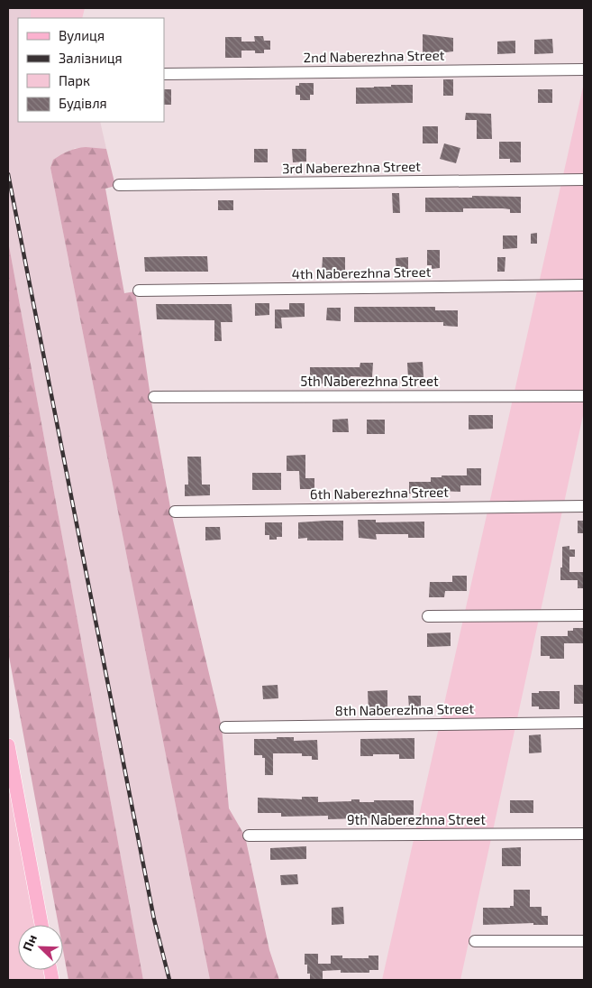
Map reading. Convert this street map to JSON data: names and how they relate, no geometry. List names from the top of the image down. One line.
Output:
{"streets":{"street":["2nd Naberezhna Street","3rd Naberezhna Street","4th Naberezhna Street","5th Naberezhna Street","6th Naberezhna Street","8th Naberezhna Street","9th Naberezhna Street"]},"legend":["Вулиця","Залізниця","Парк","Будівля"],"north":"top left"}
